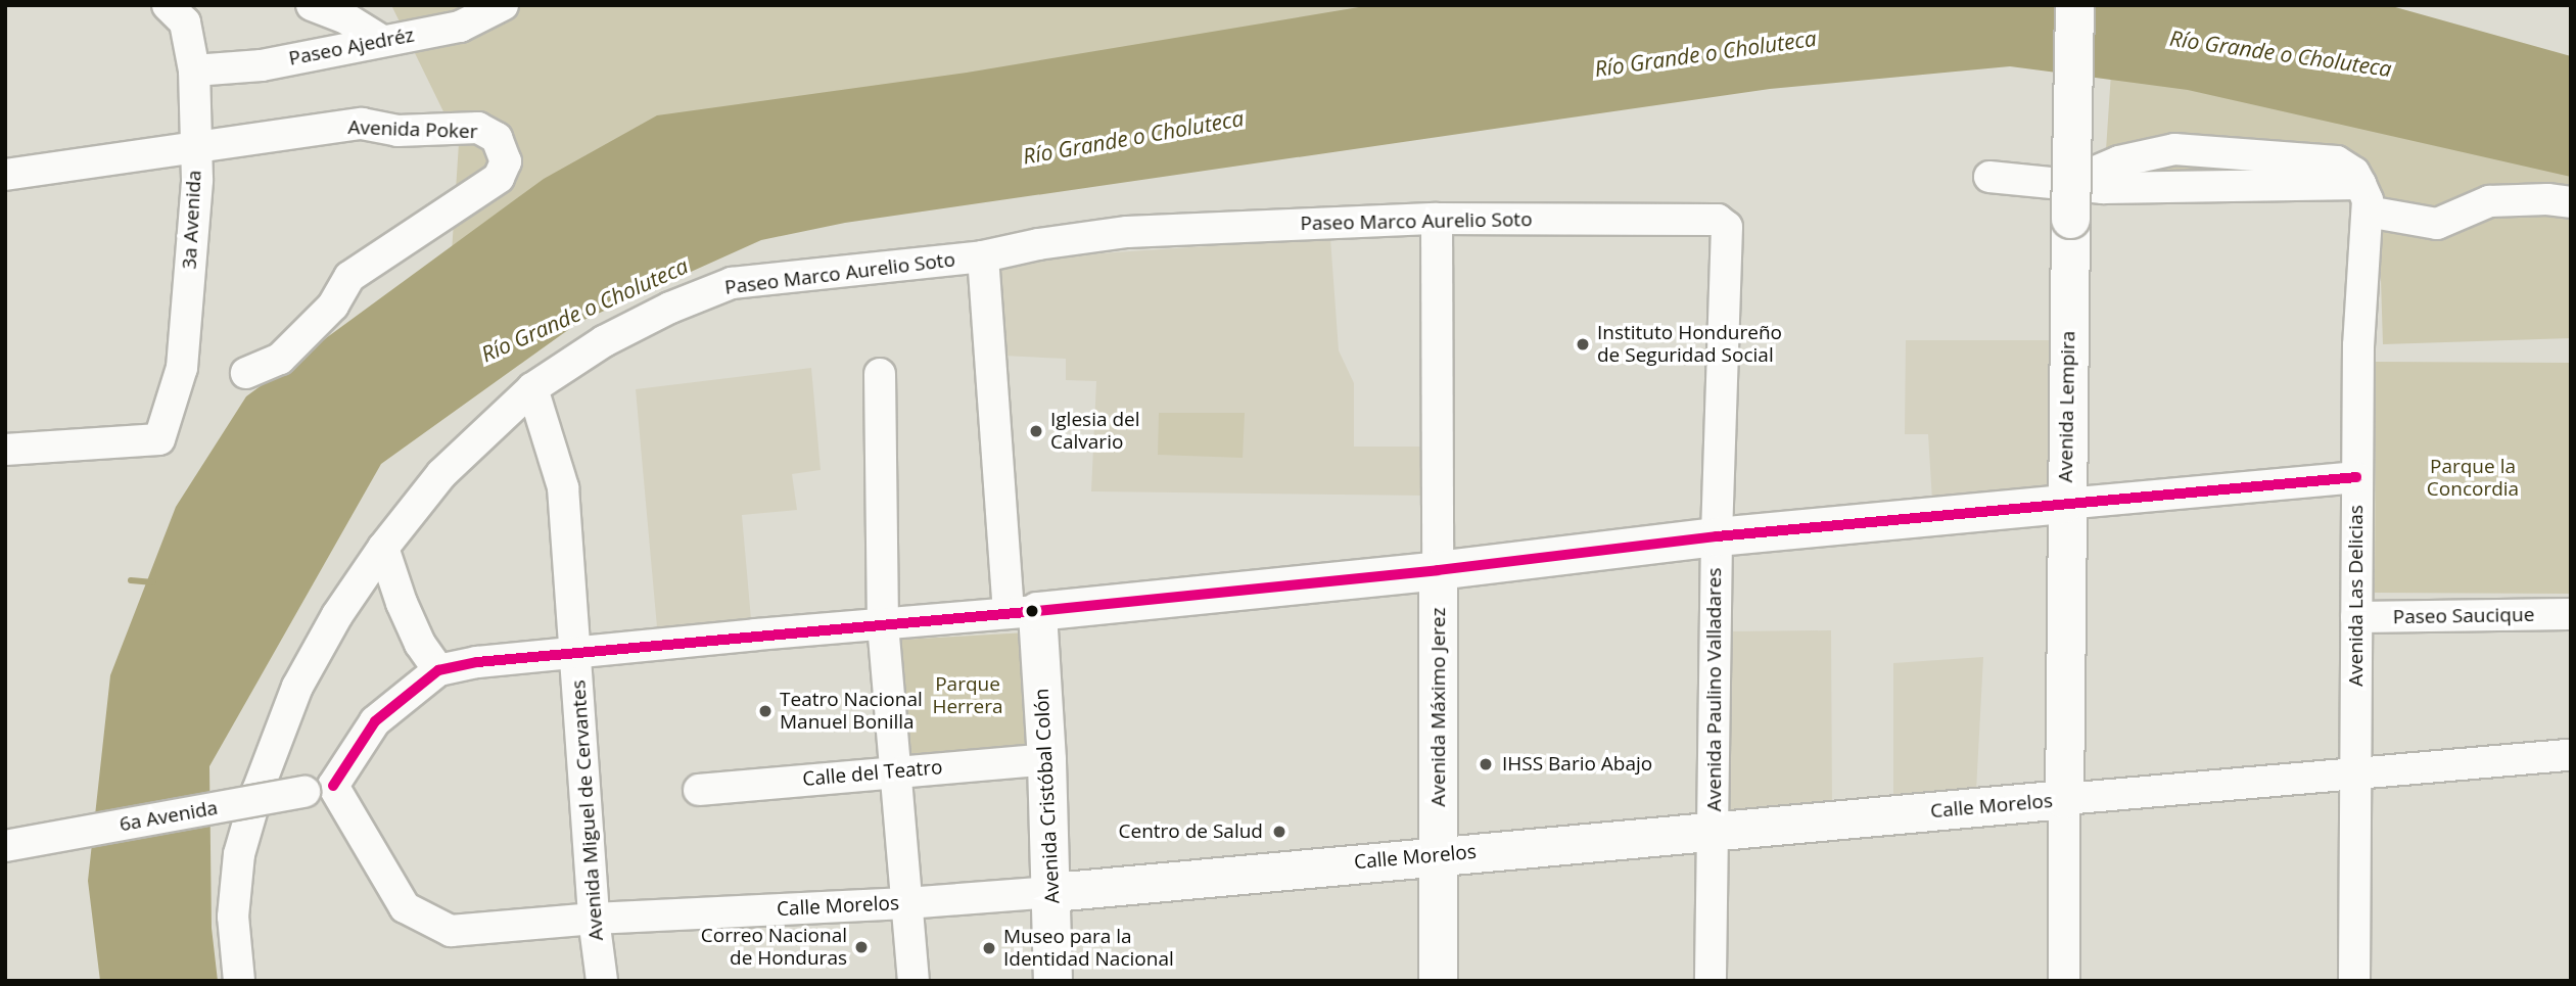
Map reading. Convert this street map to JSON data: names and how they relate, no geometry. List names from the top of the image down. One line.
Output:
{"streets":{"main road":["Avenida Lempira","Avenida Máximo Jerez","Avenida Cristóbal Colón","Calle Morelos"],"street":["Paseo Ajedréz","Avenida Poker","3a Avenida","Paseo Marco Aurelio Soto","Avenida Las Delicias","Paseo Saucique","Avenida Paulino Valladares","Calle del Teatro","Avenida Miguel de Cervantes","6a Avenida"]},"crossings":[["Paseo Ajedréz","3a Avenida"],["Avenida Poker","3a Avenida"],["Paseo Marco Aurelio Soto","Avenida Paulino Valladares"],["Paseo Marco Aurelio Soto","Avenida Máximo Jerez"],["Paseo Marco Aurelio Soto","Avenida Cristóbal Colón"],["Paseo Marco Aurelio Soto","Avenida Miguel de Cervantes"],["Avenida Lempira","Calle Morelos"],["Avenida Las Delicias","Paseo Saucique"],["Avenida Las Delicias","Calle Morelos"],["Avenida Paulino Valladares","Calle Morelos"],["Avenida Máximo Jerez","Calle Morelos"],["Calle del Teatro","Avenida Cristóbal Colón"],["Avenida Cristóbal Colón","Calle Morelos"],["Calle Morelos","Avenida Miguel de Cervantes"],["Calle Morelos","6a Avenida"]],"water":["Río Grande o Choluteca"],"parks":["Parque la Concordia","Parque Herrera"],"places":["Instituto Hondureño de Seguridad Social","Iglesia del Calvario","Teatro Nacional Manuel Bonilla","IHSS Bario Abajo","Centro de Salud","Correo Nacional de Honduras","Museo para la Identidad Nacional"]}
